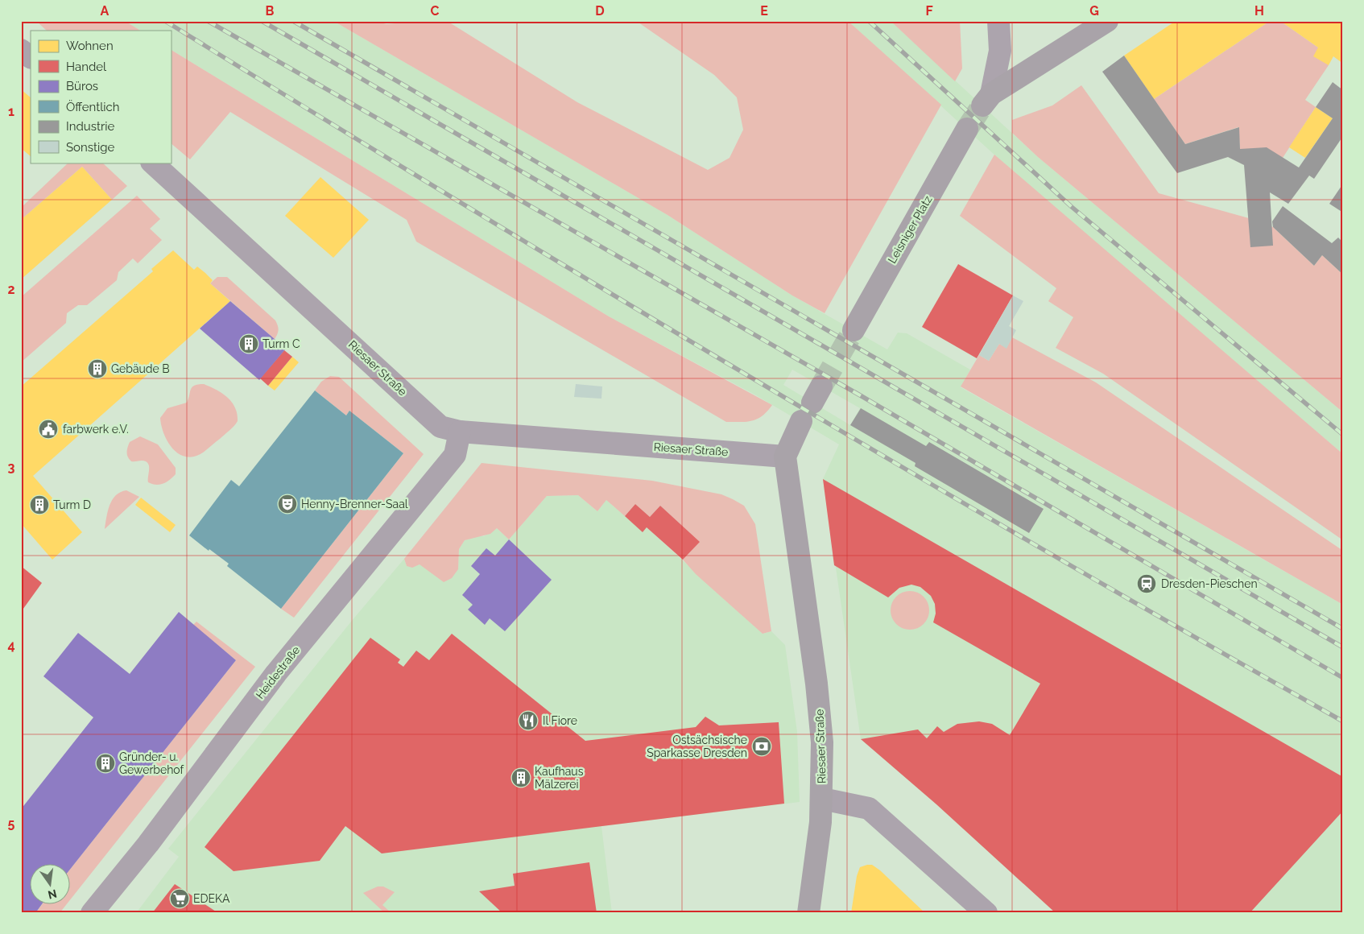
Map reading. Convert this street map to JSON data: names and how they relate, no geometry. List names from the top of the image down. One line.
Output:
{"streets":{"street":["Leisniger Platz","Riesaer Straße","Heidestraße"]},"crossings":[["Riesaer Straße","Heidestraße"]],"places":{"building":["Turm C","Gebäude B","Turm D","Gründer- u. Gewerbehof","Kaufhaus Mälzerei"],"public building":["farbwerk e.V."],"theatre":["Henny-Brenner-Saal"],"station":["Dresden-Pieschen"],"restaurant":["Il Fiore"],"bank":["Ostsächsische Sparkasse Dresden"],"supermarket":["EDEKA"]},"legend":["Wohnen","Handel","Büros","Öffentlich","Industrie","Sonstige"],"north":"bottom","grid":{"columns":["A","B","C","D","E","F","G","H"],"rows":["1","2","3","4","5"]}}
